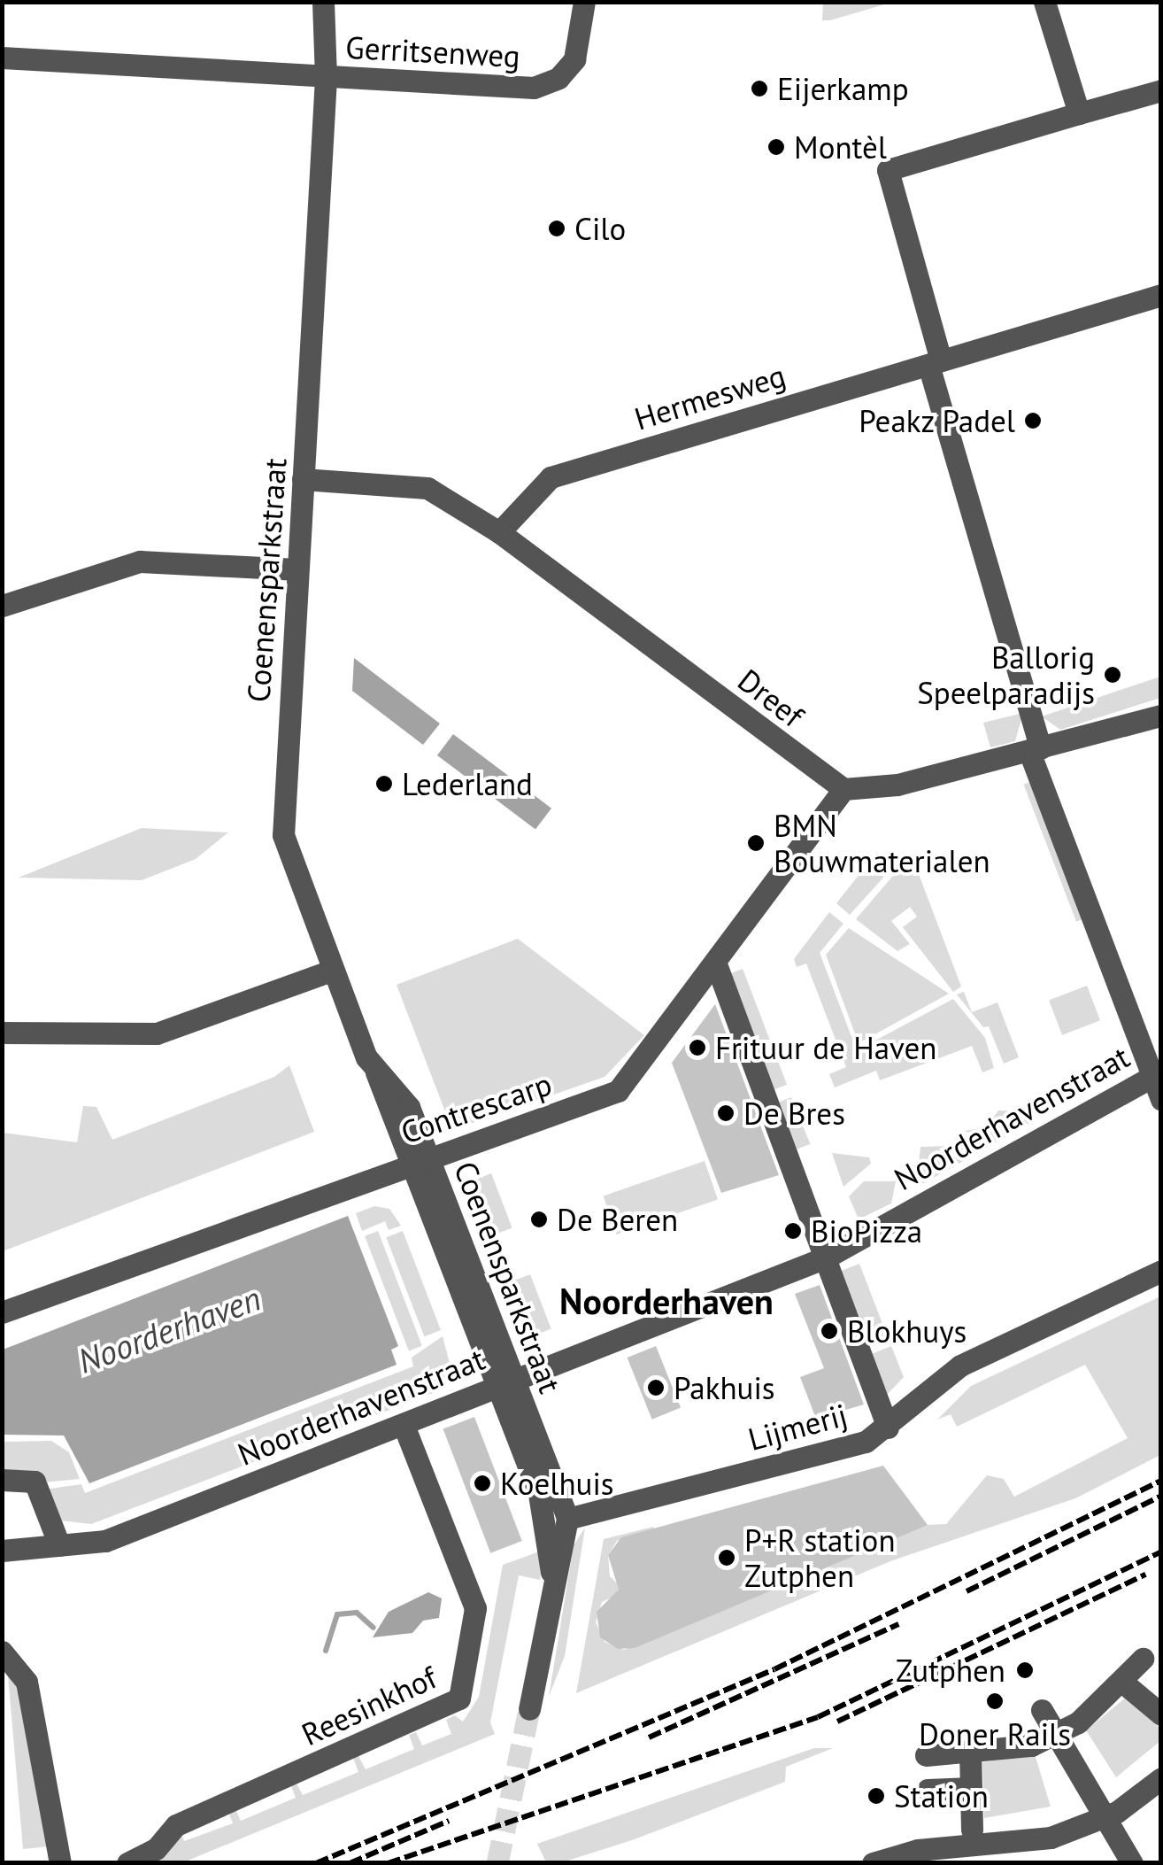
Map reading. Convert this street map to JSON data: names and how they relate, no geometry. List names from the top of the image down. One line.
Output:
{"streets":{"street":["Gerritsenweg","Hermesweg","Coenensparkstraat","Dreef","Contrescarp","Noorderhavenstraat","Lijmerij","Reesinkhof"]},"crossings":[["Gerritsenweg","Coenensparkstraat"],["Hermesweg","Dreef"],["Coenensparkstraat","Contrescarp"],["Coenensparkstraat","Noorderhavenstraat"],["Coenensparkstraat","Lijmerij"],["Dreef","Contrescarp"],["Noorderhavenstraat","Reesinkhof"]],"districts":["Noorderhaven"],"water":["Noorderhaven"],"places":["Eijerkamp","Montèl","Cilo","Peakz Padel","Ballorig Speelparadijs","Lederland","BMN Bouwmaterialen","Frituur de Haven","De Bres","De Beren","BioPizza","Blokhuys","Pakhuis","Koelhuis","P+R station Zutphen","Zutphen","Doner Rails","Station"]}
